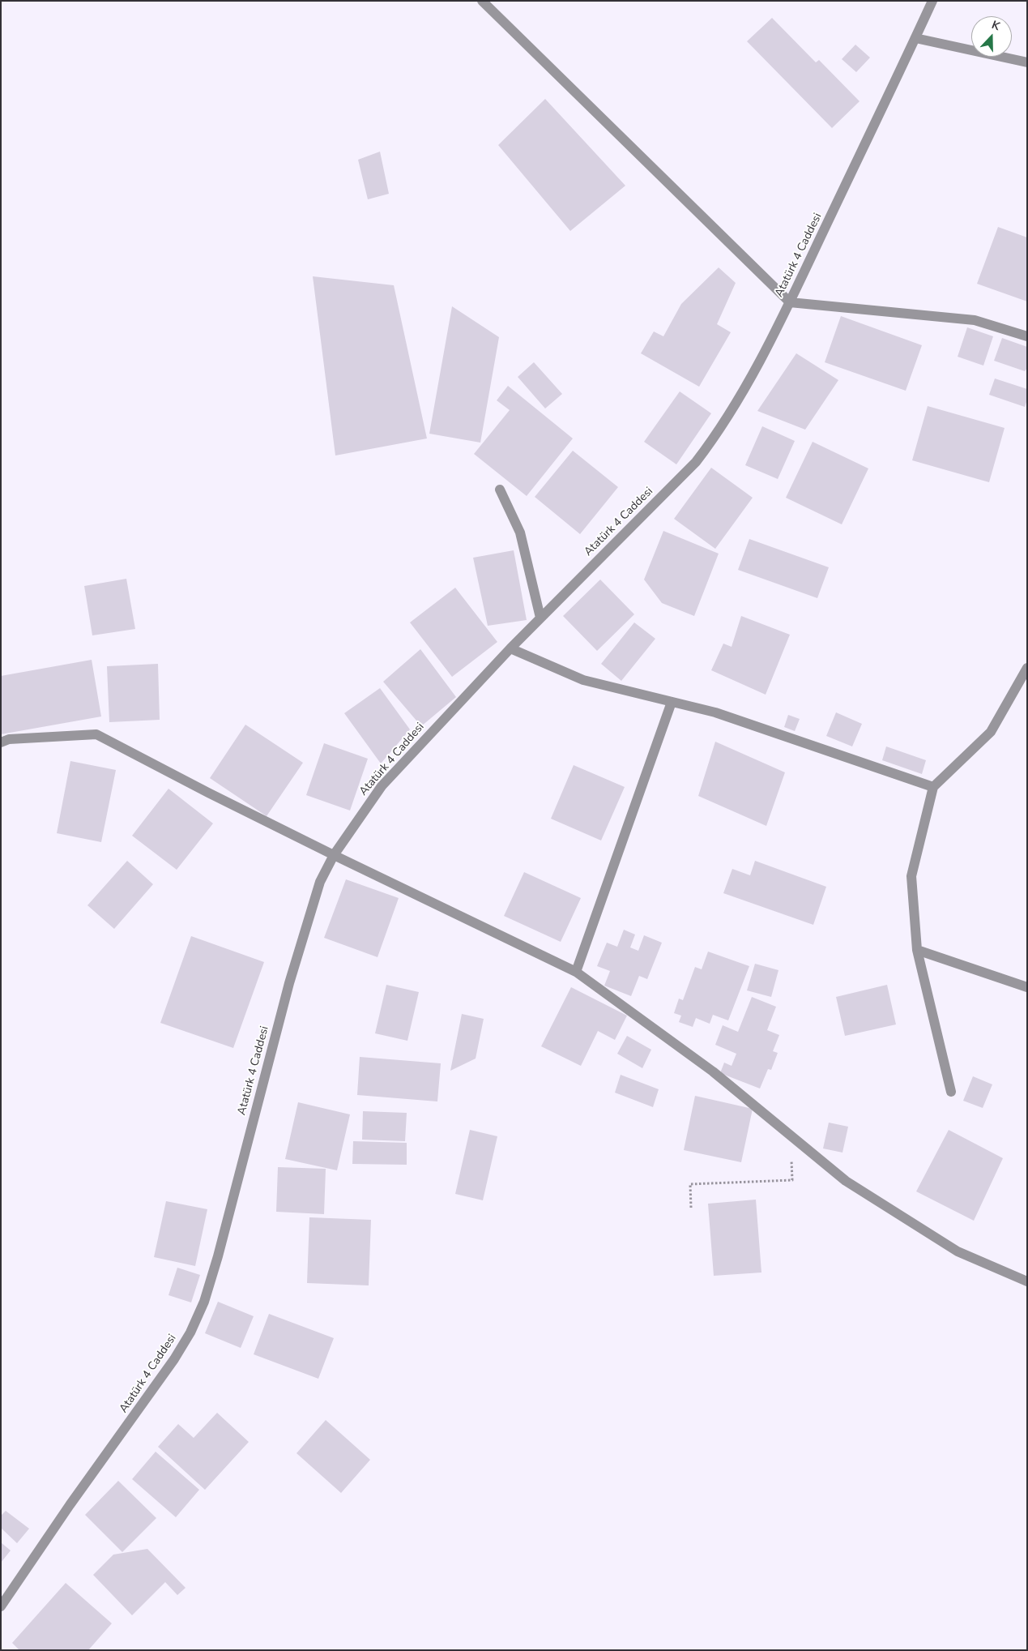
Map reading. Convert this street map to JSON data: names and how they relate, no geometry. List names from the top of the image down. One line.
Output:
{"streets":{"street":["Atatürk 4 Caddesi"]},"north":"top"}
